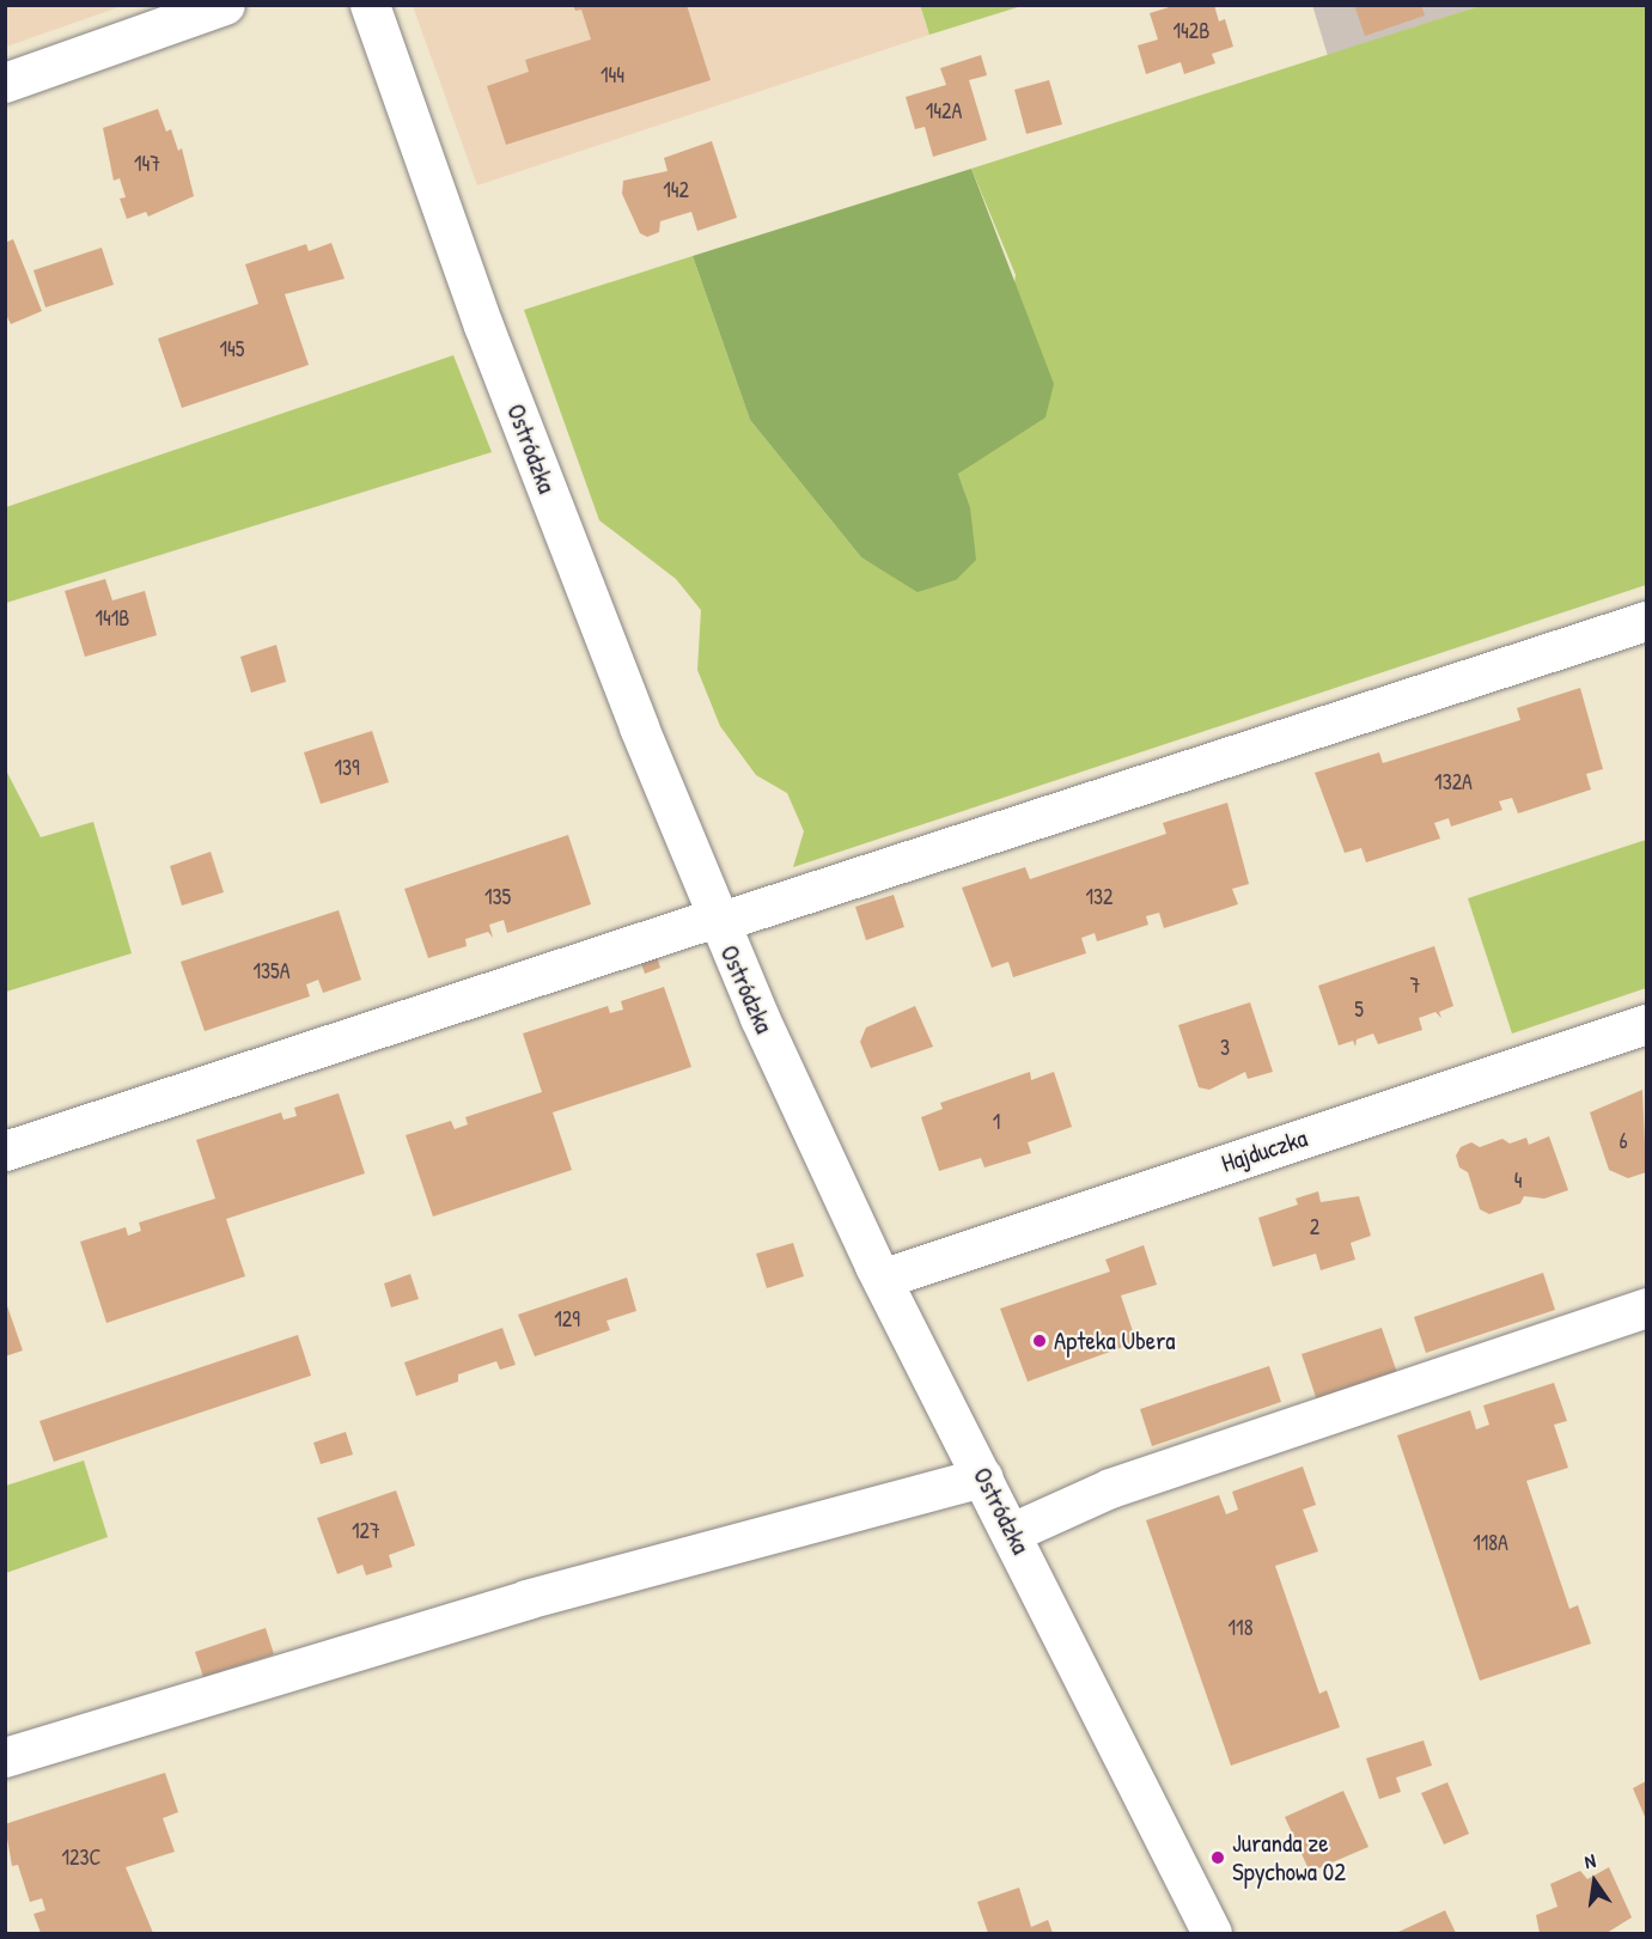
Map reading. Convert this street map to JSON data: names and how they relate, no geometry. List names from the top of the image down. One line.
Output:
{"streets":{"street":["Ostródzka","Hajduczka"]},"crossings":[["Ostródzka","Hajduczka"]],"places":["Apteka Ubera","Juranda ze Spychowa 02"],"house_numbers":["142B","144","142A","147","142","145","141B","139","132A","135","132","135A","7","5","3","1","6","4","2","129","127","118A","118","123C"],"north":"top"}
